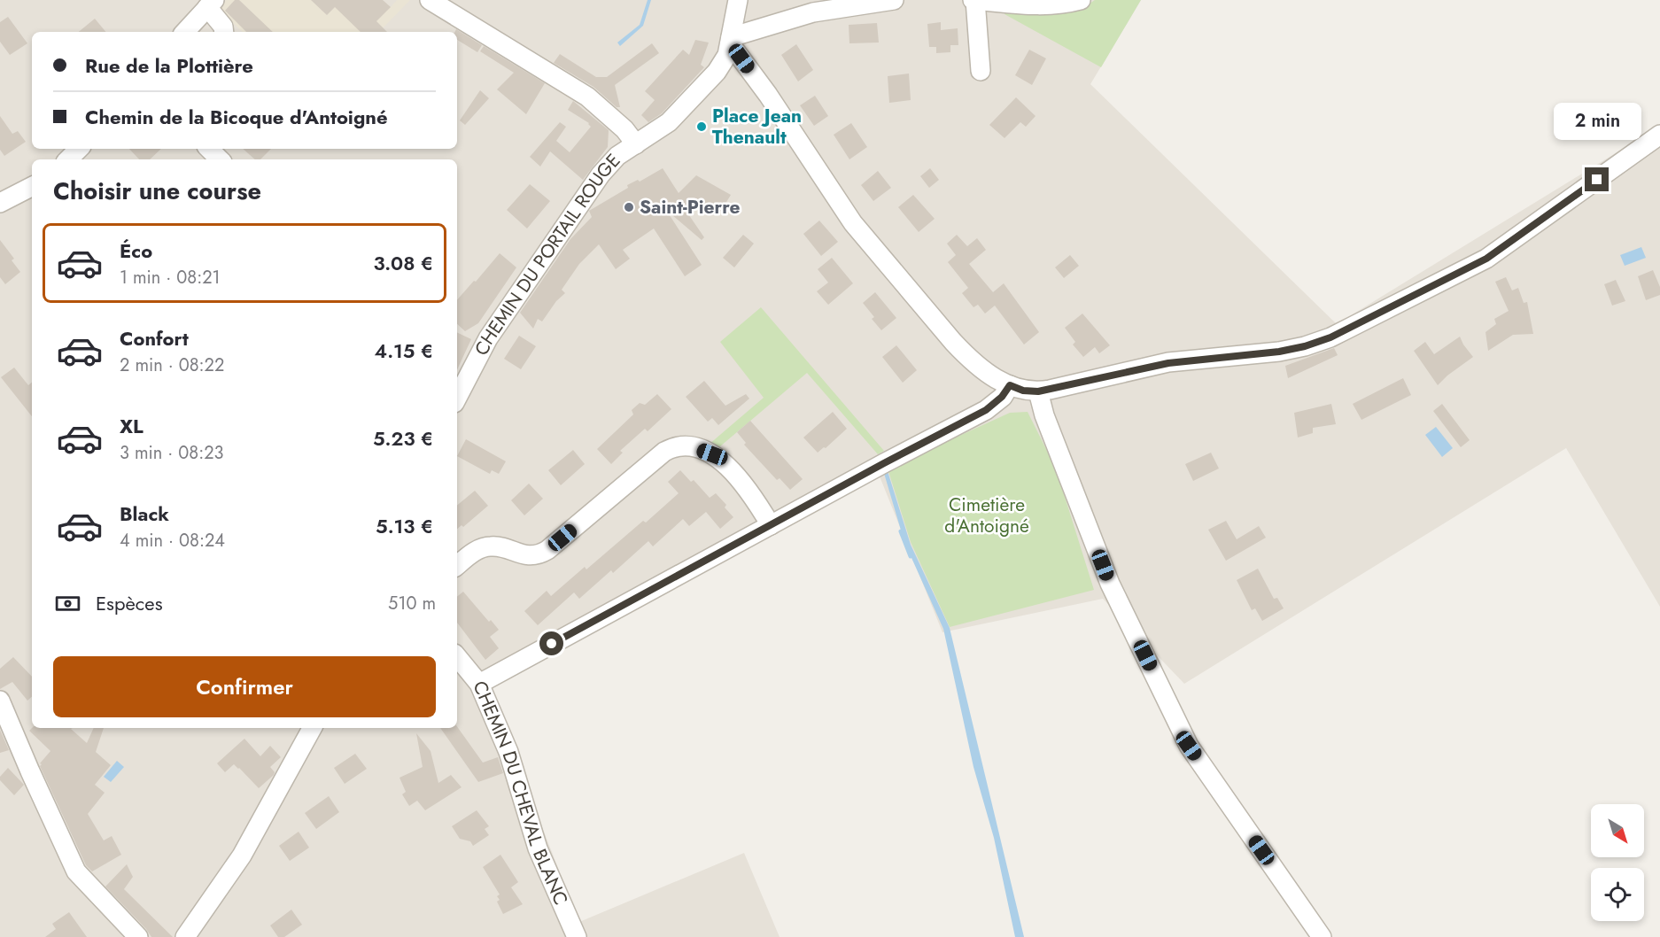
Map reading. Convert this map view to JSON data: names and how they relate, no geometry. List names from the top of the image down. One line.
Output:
{"streets":{"street":["CHEMIN DU PORTAIL ROUGE","CHEMIN DU CHEVAL BLANC"]},"parks":["Cimetière d'Antoigné"],"places":["Place Jean Thenault","Saint-Pierre"],"north":"bottom right","page":{"banner":["Rue de la Plottière","Chemin de la Bicoque d'Antoigné"],"bubble":"2 min","heading":"Choisir une course","list":[{"name":"Éco","note":"1 min · 08:21","value":"3.08 €"},{"name":"Confort","note":"2 min · 08:22","value":"4.15 €"},{"name":"XL","note":"3 min · 08:23","value":"5.23 €"},{"name":"Black","note":"4 min · 08:24","value":"5.13 €"}],"pay":["Espèces","510 m"],"buttons":"Confirmer"}}
